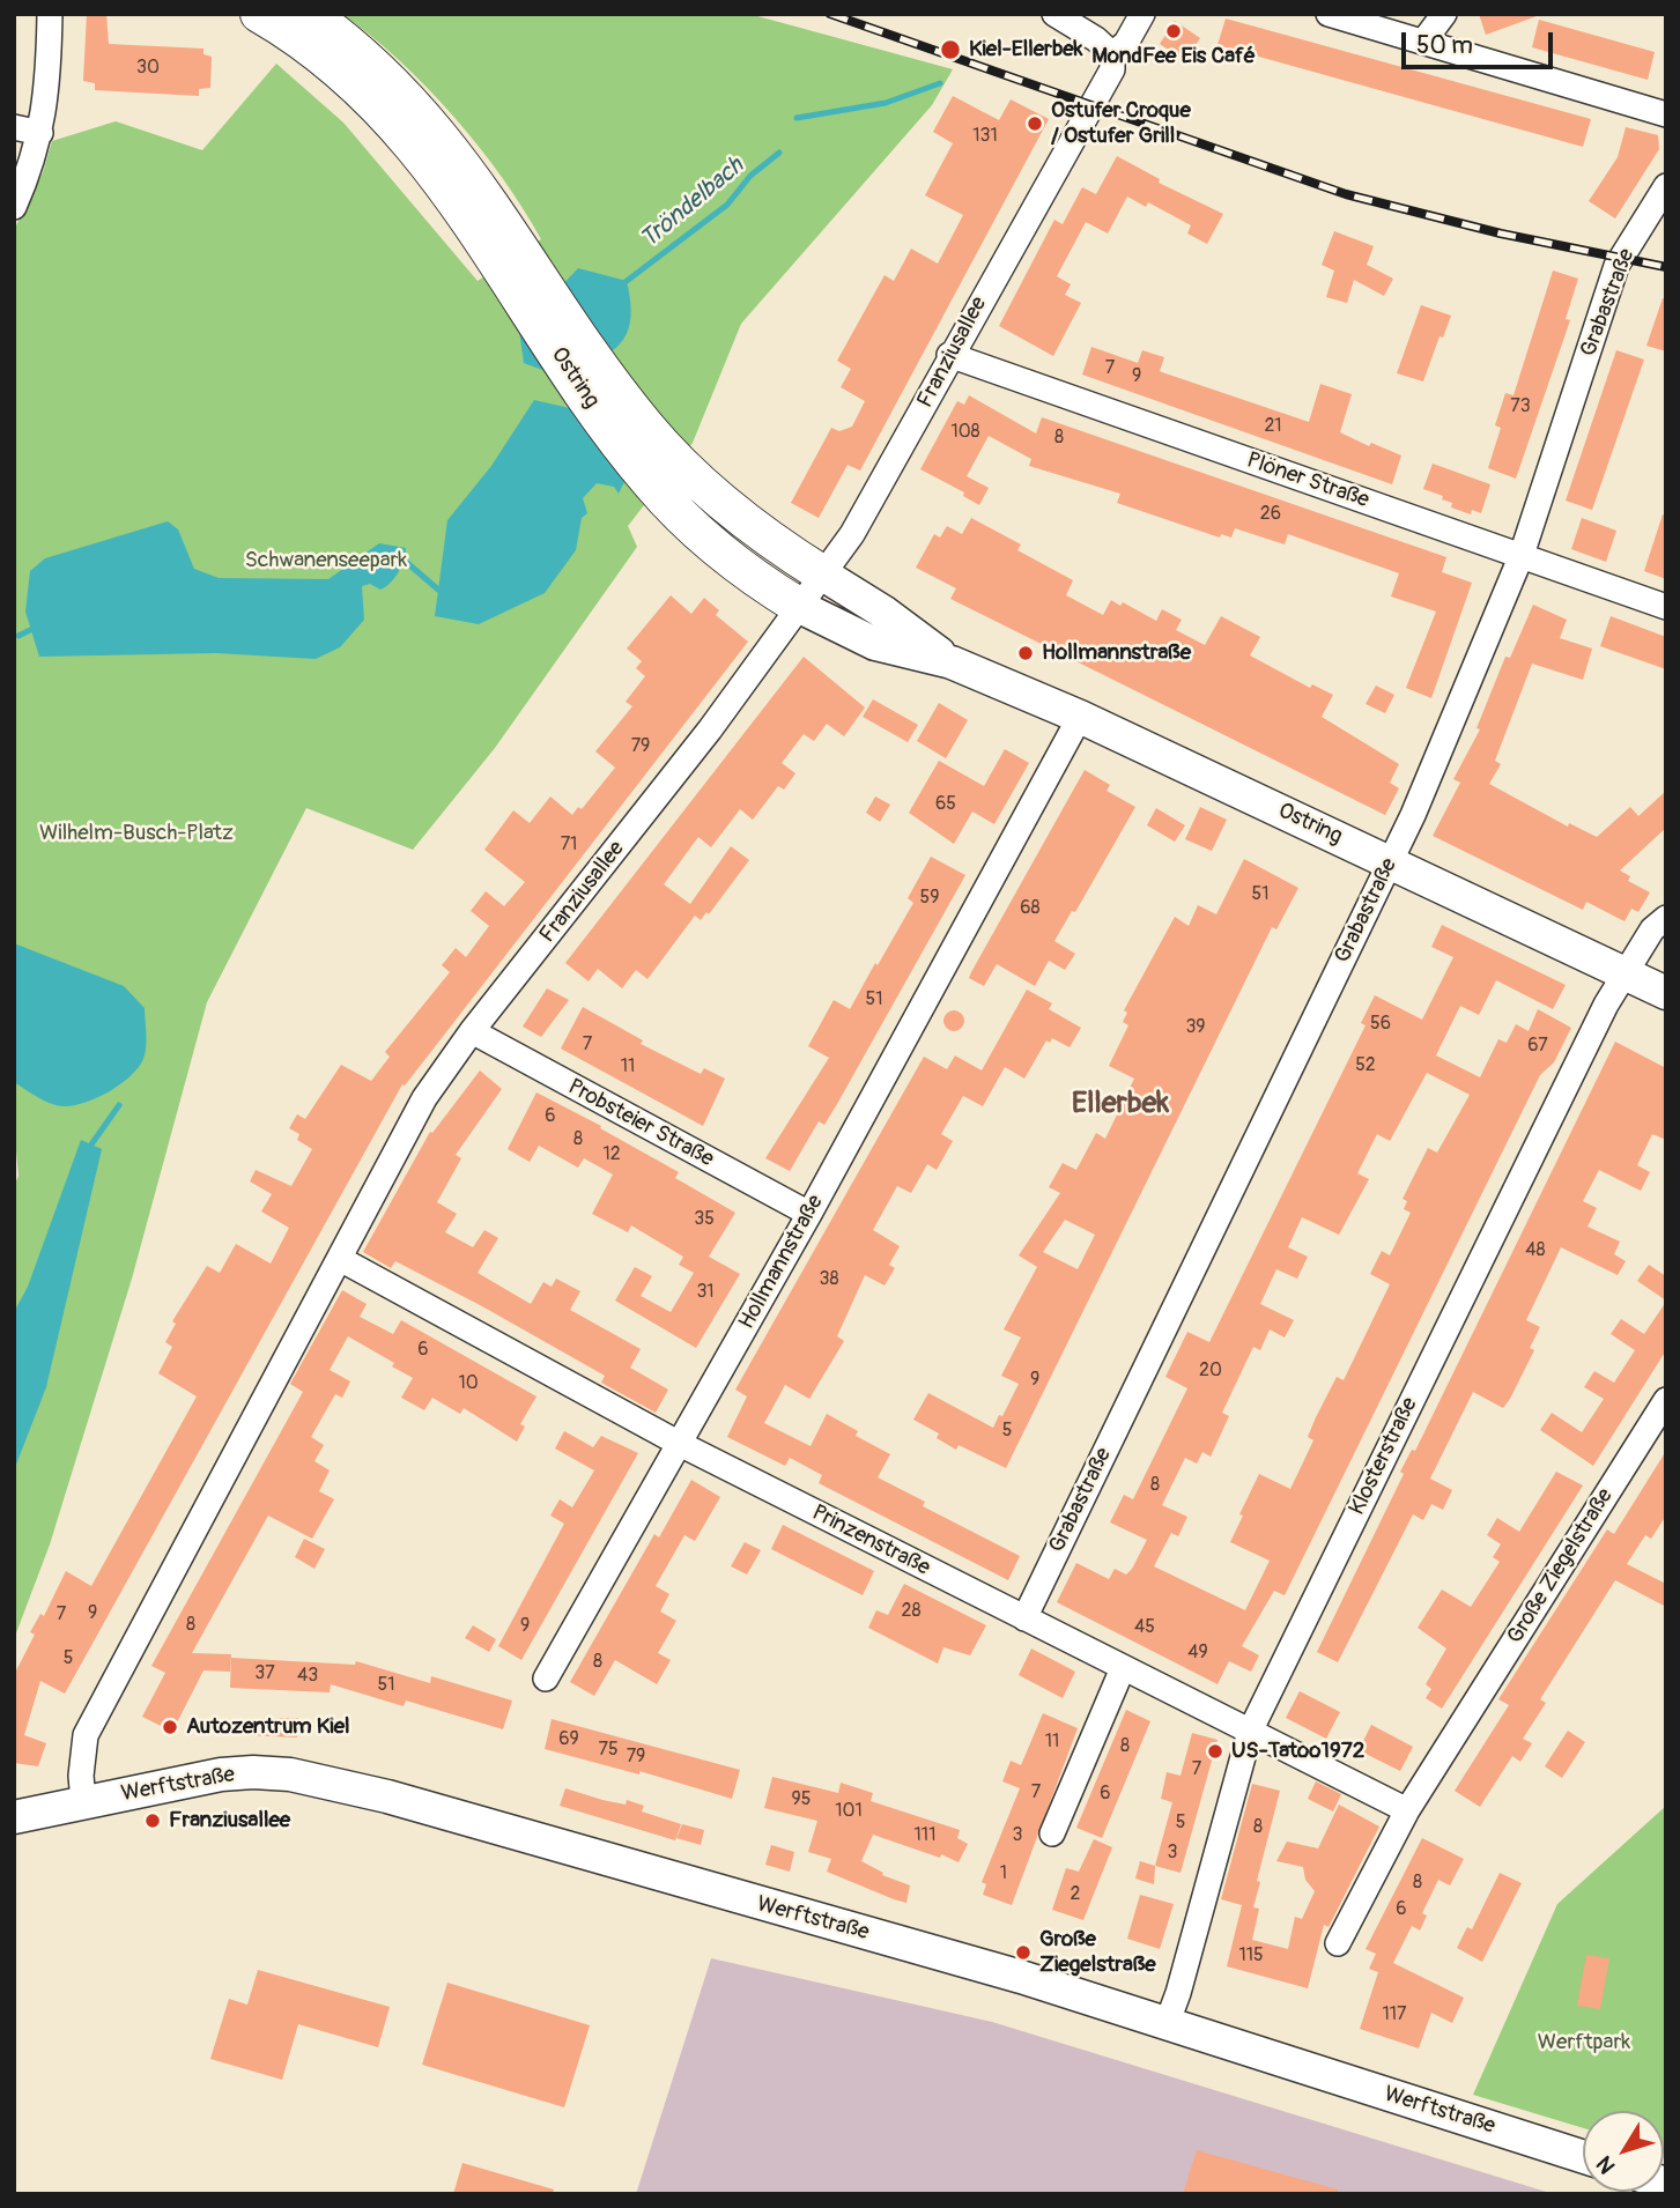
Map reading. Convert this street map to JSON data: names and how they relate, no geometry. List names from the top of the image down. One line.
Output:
{"streets":{"highway":["Ostring"],"main road":["Werftstraße"],"street":["Grabastraße","Franziusallee","Plöner Straße","Probsteier Straße","Hollmannstraße","Klosterstraße","Prinzenstraße","Große Ziegelstraße"]},"crossings":[["Grabastraße","Ostring"],["Grabastraße","Plöner Straße"],["Grabastraße","Prinzenstraße"],["Franziusallee","Ostring"],["Franziusallee","Plöner Straße"],["Franziusallee","Probsteier Straße"],["Franziusallee","Prinzenstraße"],["Franziusallee","Werftstraße"],["Ostring","Hollmannstraße"],["Ostring","Klosterstraße"],["Probsteier Straße","Hollmannstraße"],["Hollmannstraße","Prinzenstraße"],["Klosterstraße","Prinzenstraße"],["Klosterstraße","Werftstraße"],["Prinzenstraße","Große Ziegelstraße"]],"districts":["Ellerbek"],"water":["Tröndelbach"],"parks":["Schwanenseepark","Wilhelm-Busch-Platz","Werftpark"],"places":["MondFee Eis Café","Kiel-Ellerbek","Ostufer Croque / Ostufer Grill","Hollmannstraße","Autozentrum Kiel","US-Tatoo1972","Franziusallee","Große Ziegelstraße"],"house_numbers":["30","131","7","9","73","21","108","8","26","79","65","71","51","59","68","51","56","39","7","67","52","11","6","8","12","35","48","38","31","6","20","9","10","5","8","28","9","7","8","9","45","49","5","8","37","43","51","69","11","8","75","79","7","7","6","95","101","5","8","111","3","3","1","8","2","6","115","117"],"scale_bar":"50 m","north":"bottom left"}
